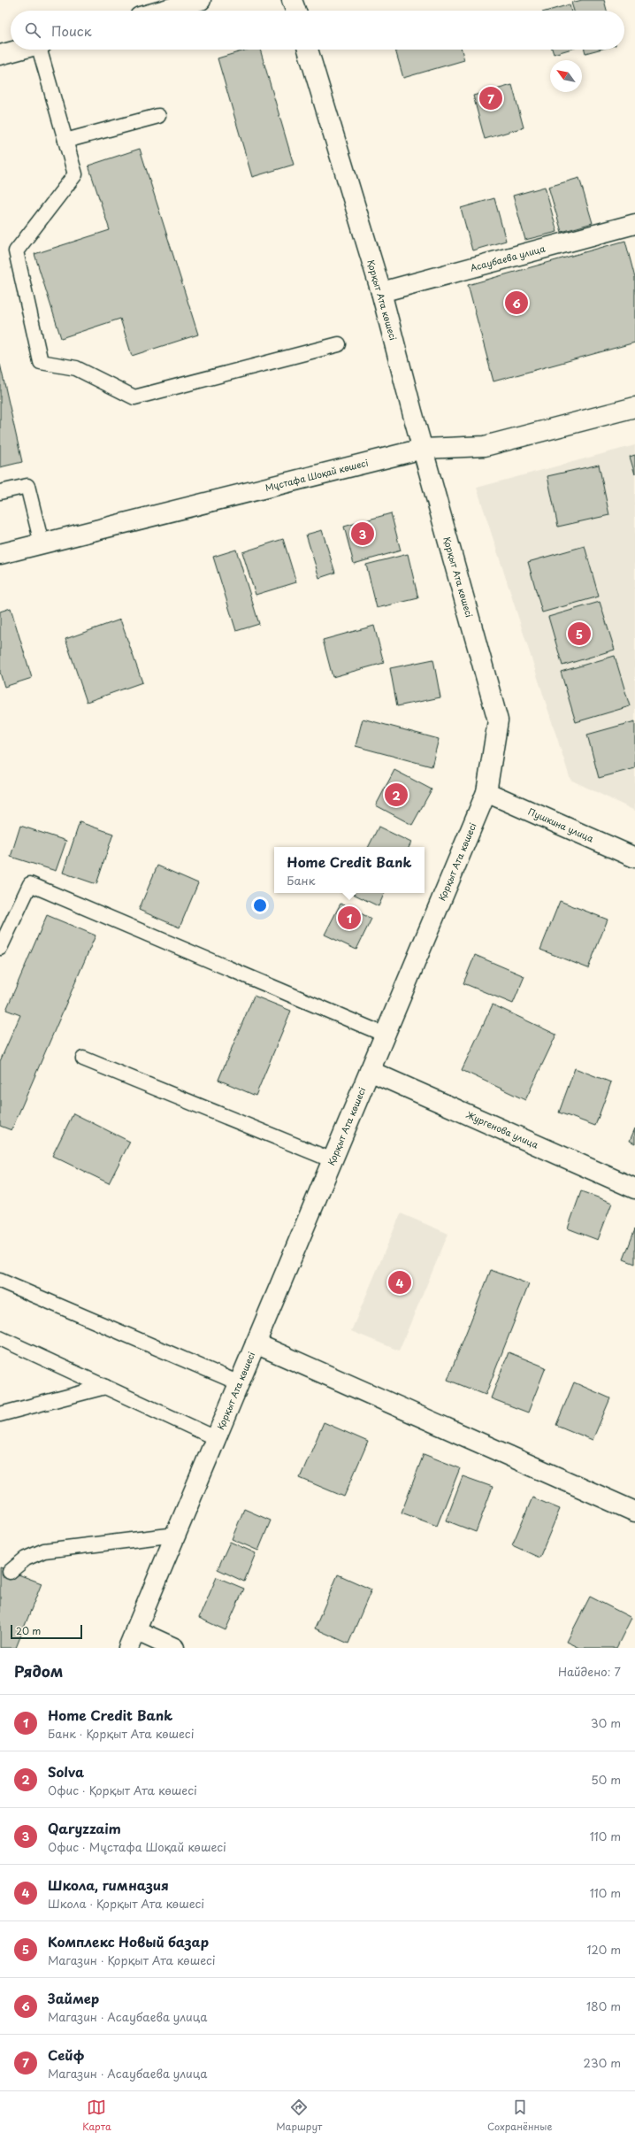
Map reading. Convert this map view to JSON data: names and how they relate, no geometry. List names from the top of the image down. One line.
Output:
{"streets":{"street":["Асаубаева улица","Қорқыт Ата көшесі","Мұстафа Шоқай көшесі","Пушкина улица","Жургенова улица"]},"crossings":[["Асаубаева улица","Қорқыт Ата көшесі"],["Қорқыт Ата көшесі","Мұстафа Шоқай көшесі"],["Қорқыт Ата көшесі","Пушкина улица"],["Қорқыт Ата көшесі","Жургенова улица"]],"scale_bar":"20 m","north":"top left","page":{"search":"Поиск","pins":["7","6","3","5","2","1","4"],"popup":["Home Credit Bank","Банк"],"scale":"20 m","heading":["Рядом","Найдено: 7"],"list":[{"mark":"1","name":"Home Credit Bank","note":"Банк · Қорқыт Ата көшесі","value":"30 m"},{"mark":"2","name":"Solva","note":"Офис · Қорқыт Ата көшесі","value":"50 m"},{"mark":"3","name":"Qaryzzaim","note":"Офис · Мұстафа Шоқай көшесі","value":"110 m"},{"mark":"4","name":"Школа, гимназия","note":"Школа · Қорқыт Ата көшесі","value":"110 m"},{"mark":"5","name":"Комплекс Новый базар","note":"Магазин · Қорқыт Ата көшесі","value":"120 m"},{"mark":"6","name":"Займер","note":"Магазин · Асаубаева улица","value":"180 m"},{"mark":"7","name":"Сейф","note":"Магазин · Асаубаева улица","value":"230 m"}],"nav":["Карта","Маршрут","Сохранённые"]}}
